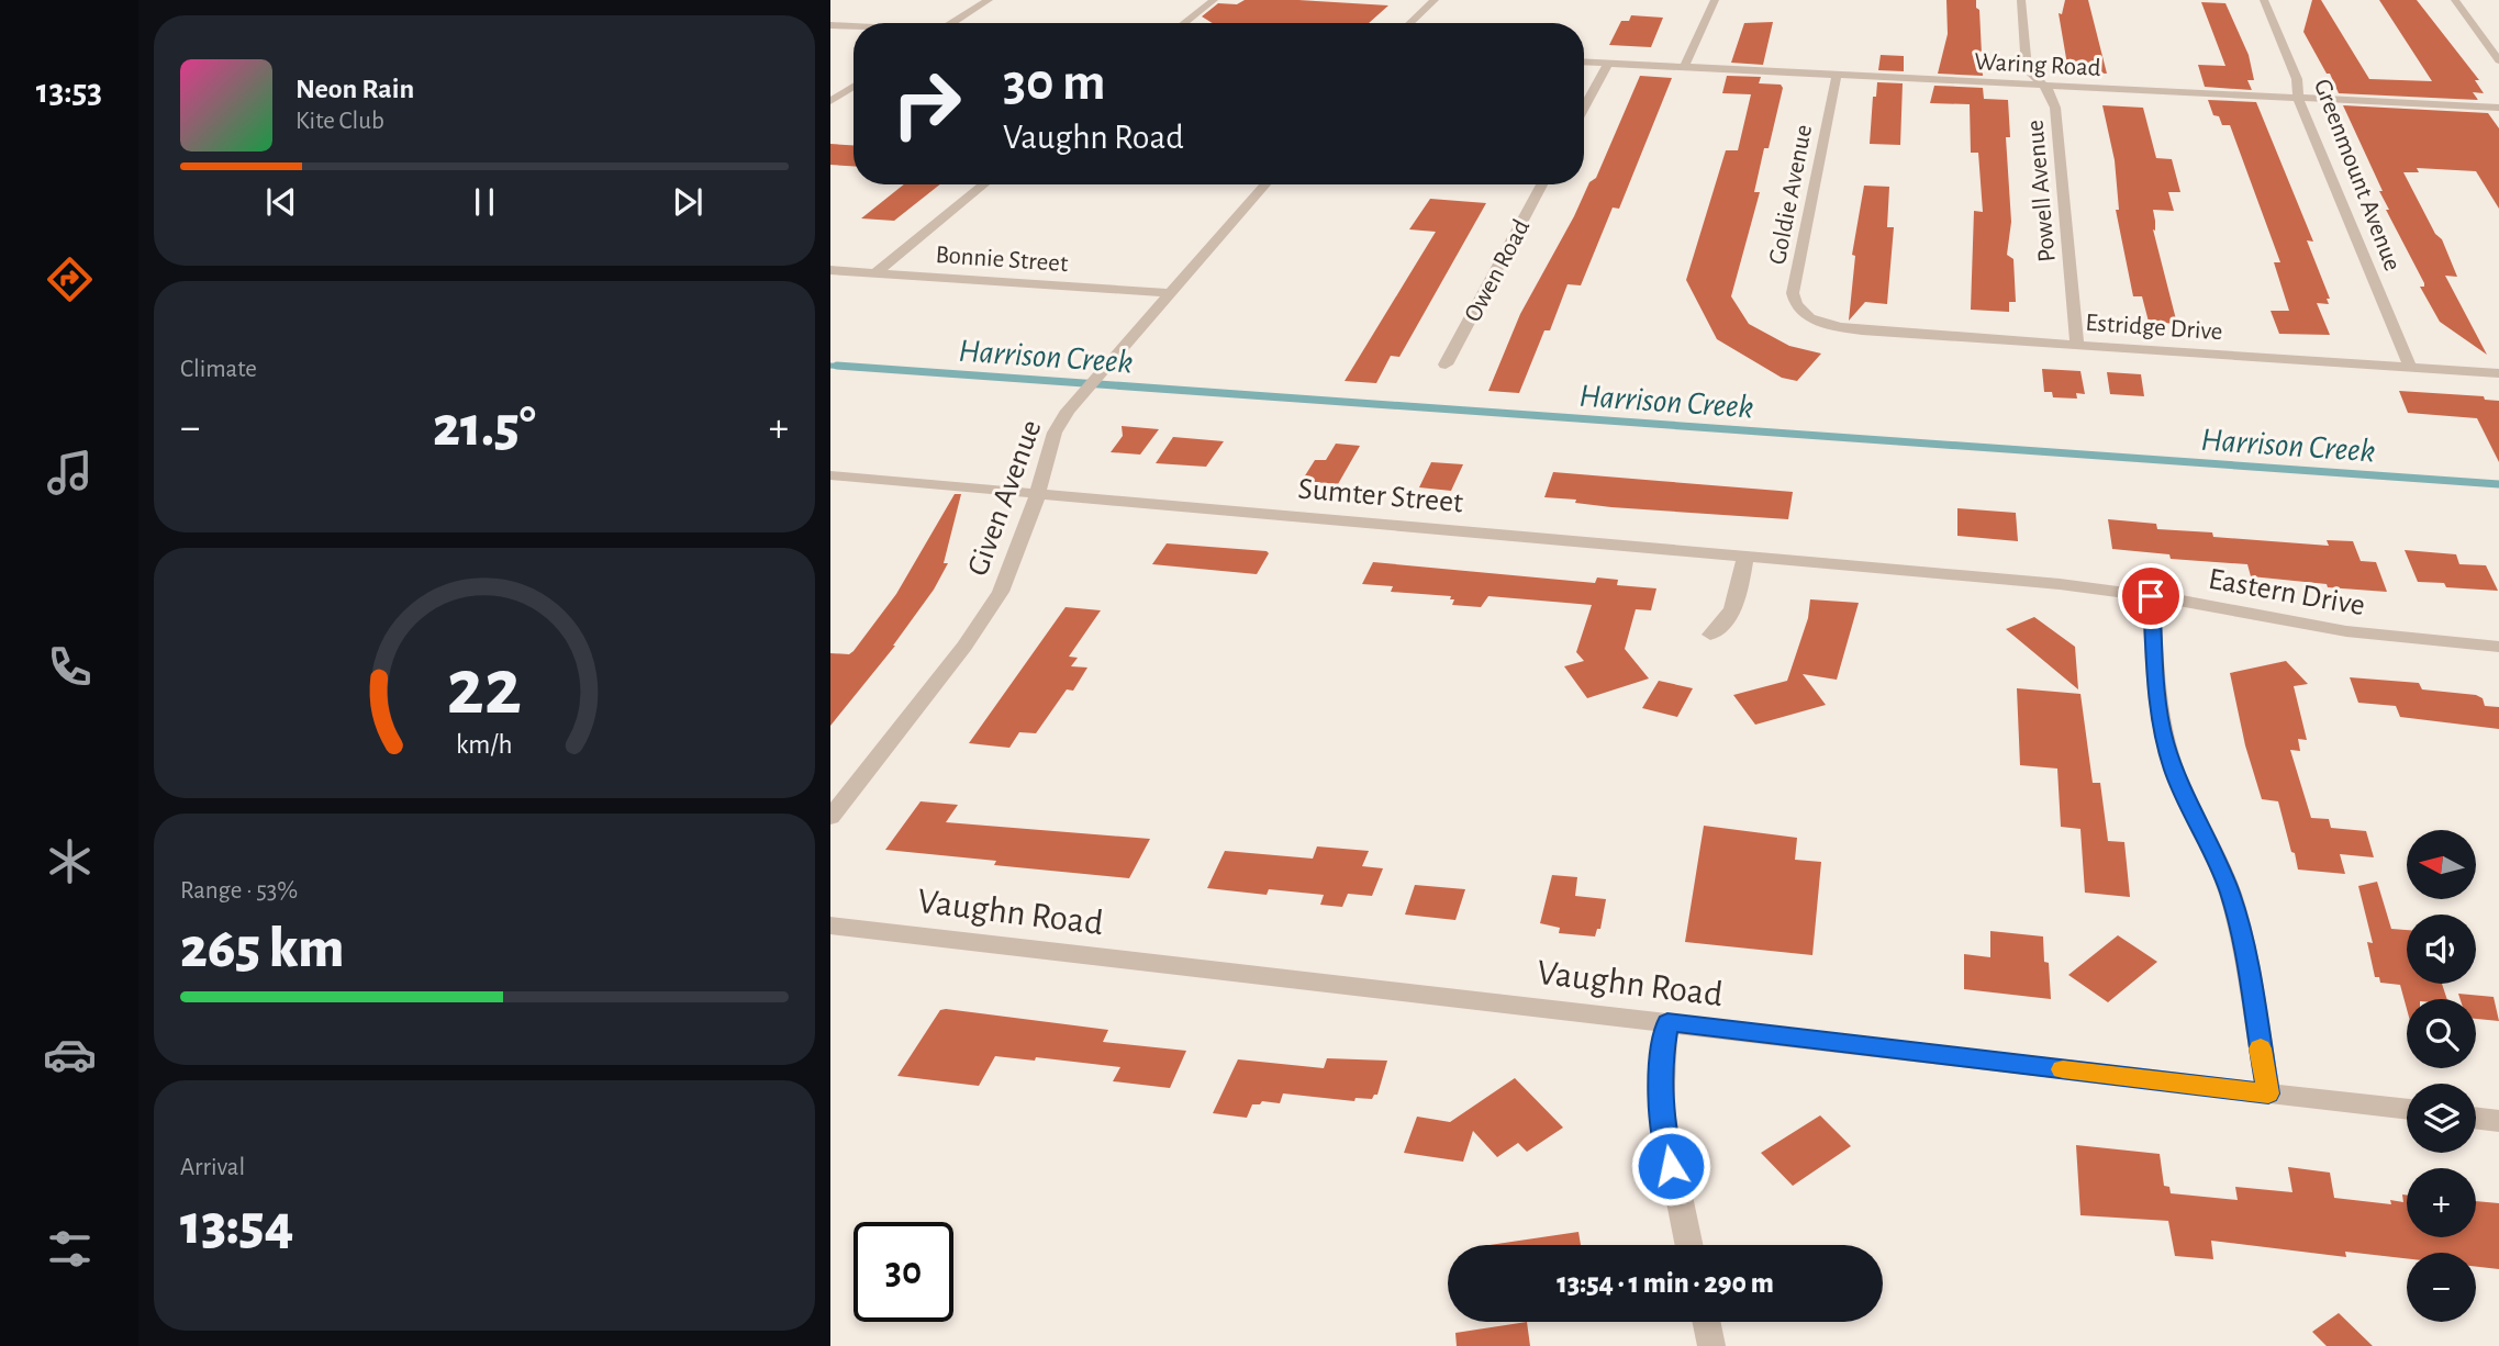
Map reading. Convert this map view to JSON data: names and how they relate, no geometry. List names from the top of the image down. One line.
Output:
{"streets":{"street":["Waring Road","Greenmount Avenue","Powell Avenue","Goldie Avenue","Bonnie Street","Owen Road","Estridge Drive","Sumter Street","Given Avenue","Eastern Drive","Vaughn Road"]},"crossings":[["Waring Road","Greenmount Avenue"],["Waring Road","Powell Avenue"],["Waring Road","Goldie Avenue"],["Greenmount Avenue","Estridge Drive"],["Powell Avenue","Estridge Drive"],["Goldie Avenue","Estridge Drive"],["Bonnie Street","Given Avenue"],["Sumter Street","Given Avenue"],["Sumter Street","Eastern Drive"]],"water":["Harrison Creek"],"north":"left","page":{"tabs":"13:53","turn":["30 m","Vaughn Road"],"song":["Neon Rain","Kite Club"],"tile":["Climate",["Range · 53%","265 km"],["Arrival","13:54"]],"heat":["−","21.5°","+"],"map_buttons":["+","−"],"limit":"30","trip":"13:54 · 1 min · 290 m","gauge":["22","km/h"]}}
